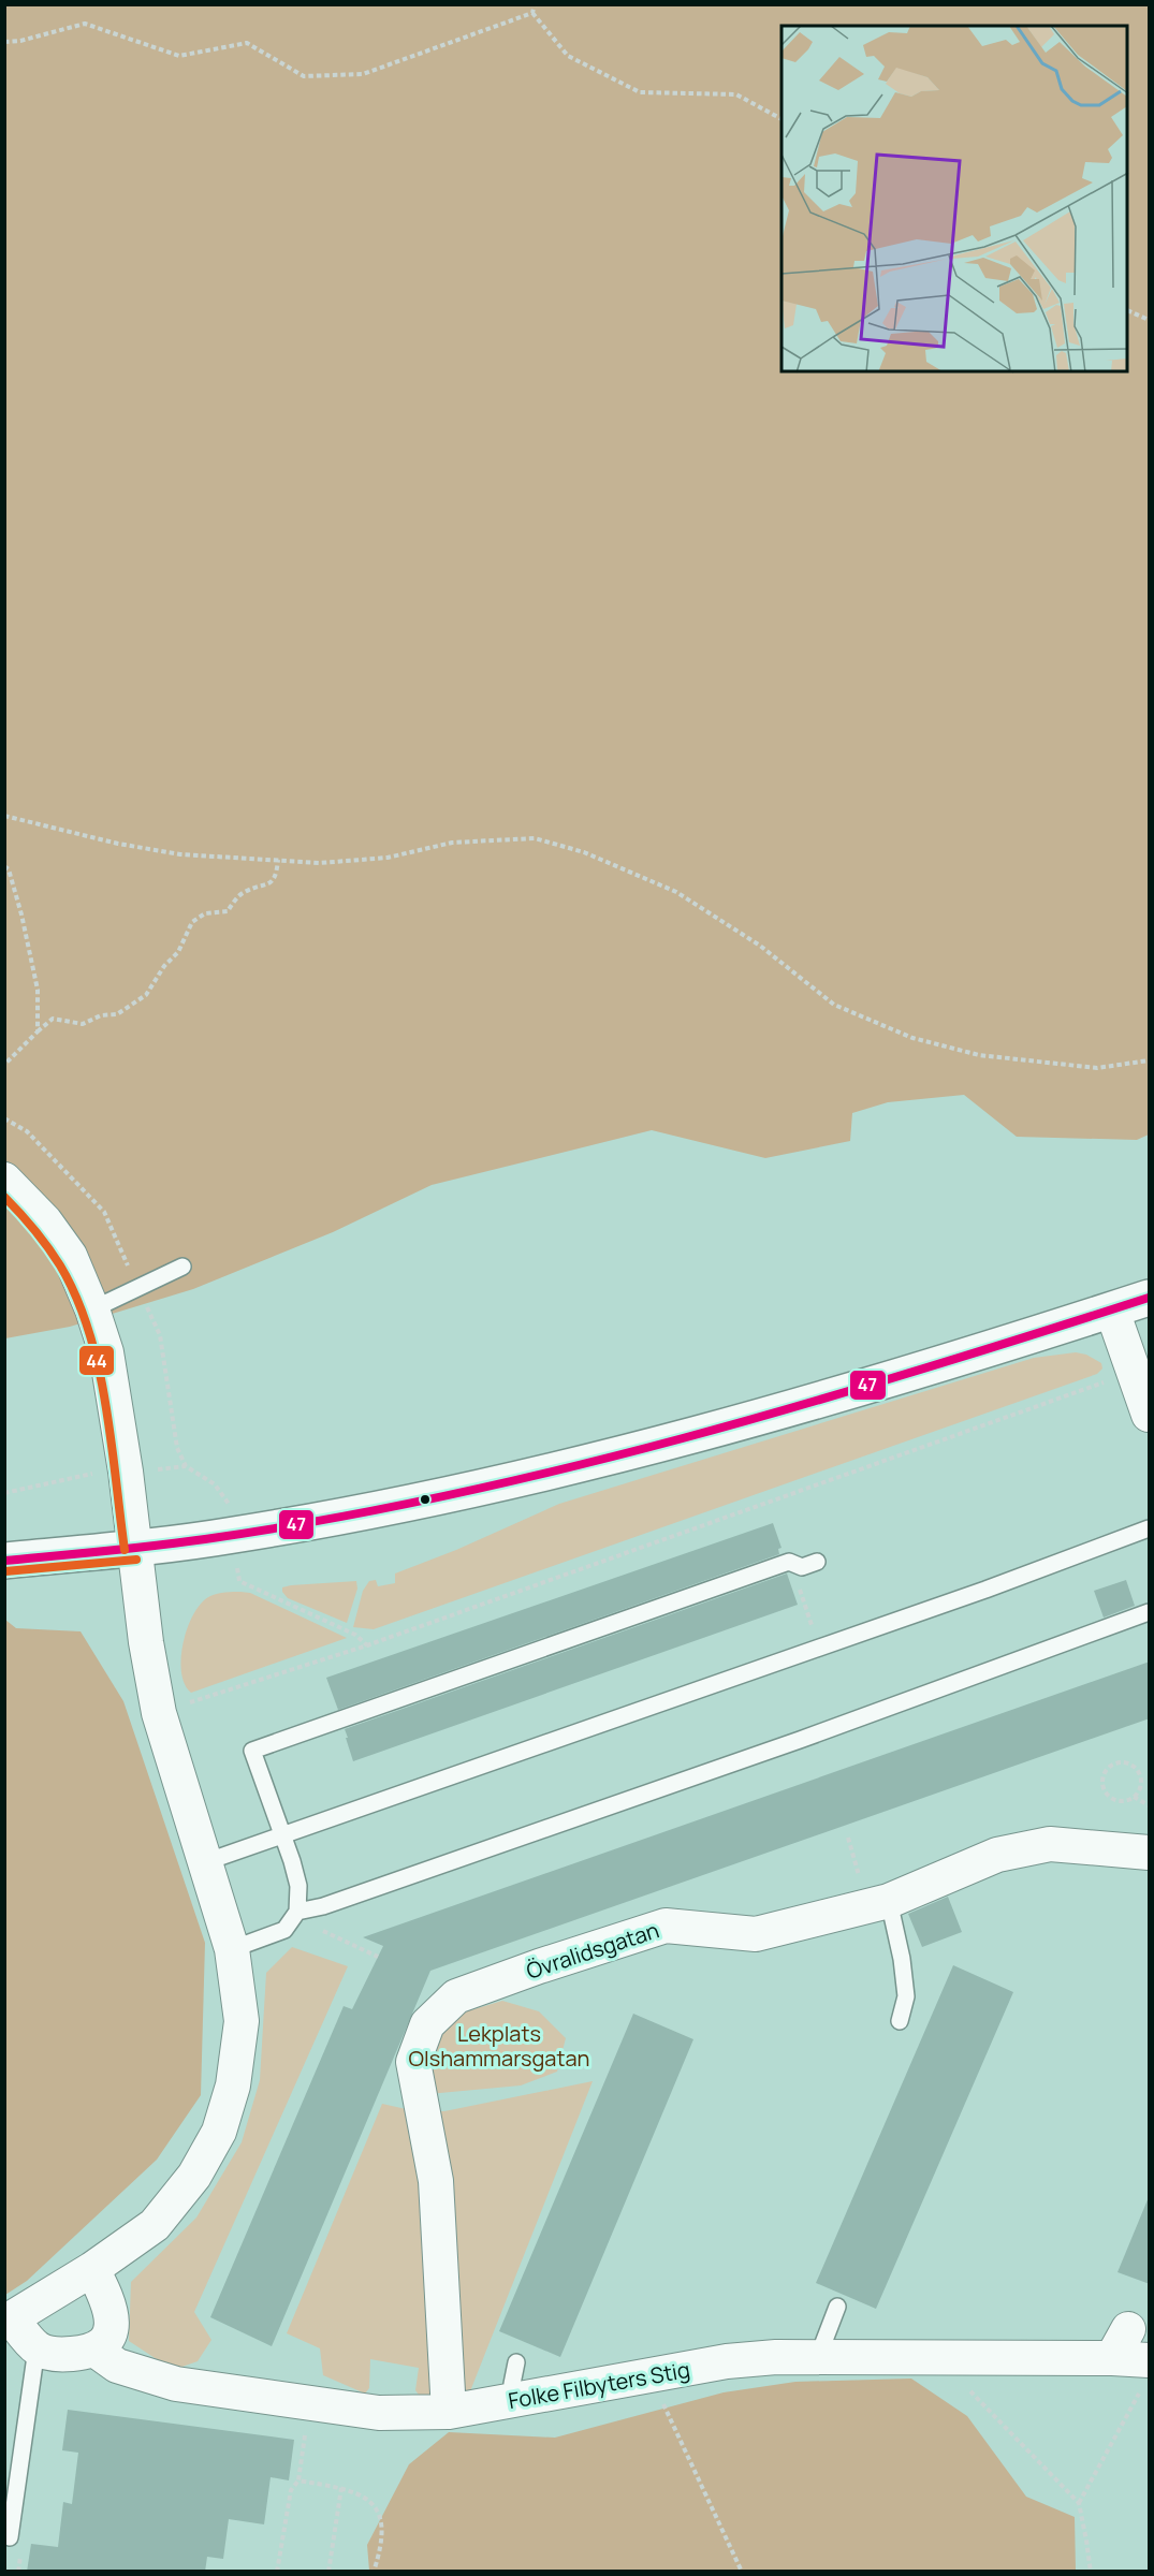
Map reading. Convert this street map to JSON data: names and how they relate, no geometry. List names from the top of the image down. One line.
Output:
{"streets":{"street":["Övralidsgatan","Folke Filbyters Stig"]},"crossings":[["Övralidsgatan","Folke Filbyters Stig"]],"parks":["Lekplats Olshammarsgatan"],"lines":["transit line 44","transit line 47"]}
